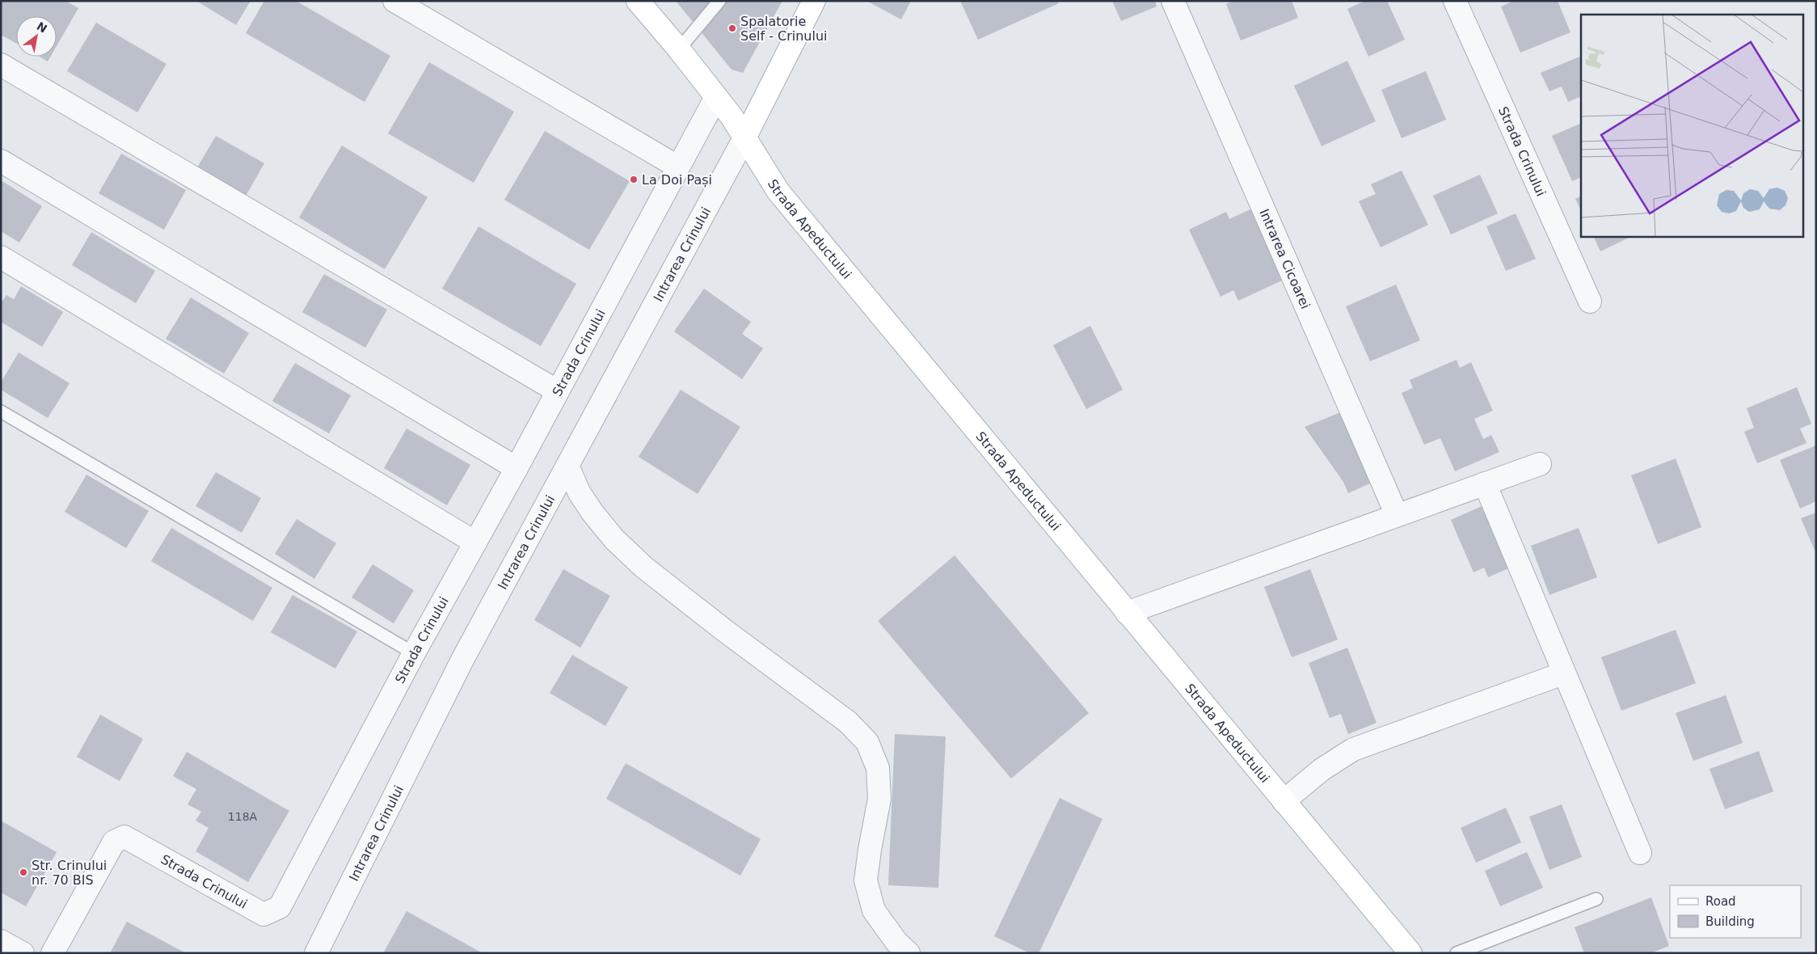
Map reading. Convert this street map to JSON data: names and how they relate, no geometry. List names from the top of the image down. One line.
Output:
{"streets":{"street":["Strada Crinului","Strada Apeductului","Intrarea Crinului","Intrarea Cicoarei"]},"crossings":[["Strada Crinului","Strada Apeductului"],["Strada Apeductului","Intrarea Crinului"]],"places":["Spalatorie Self - Crinului","La Doi Pași","Str. Crinului nr. 70 BIS"],"house_numbers":["118A"],"legend":["Road","Building"],"north":"top right"}
